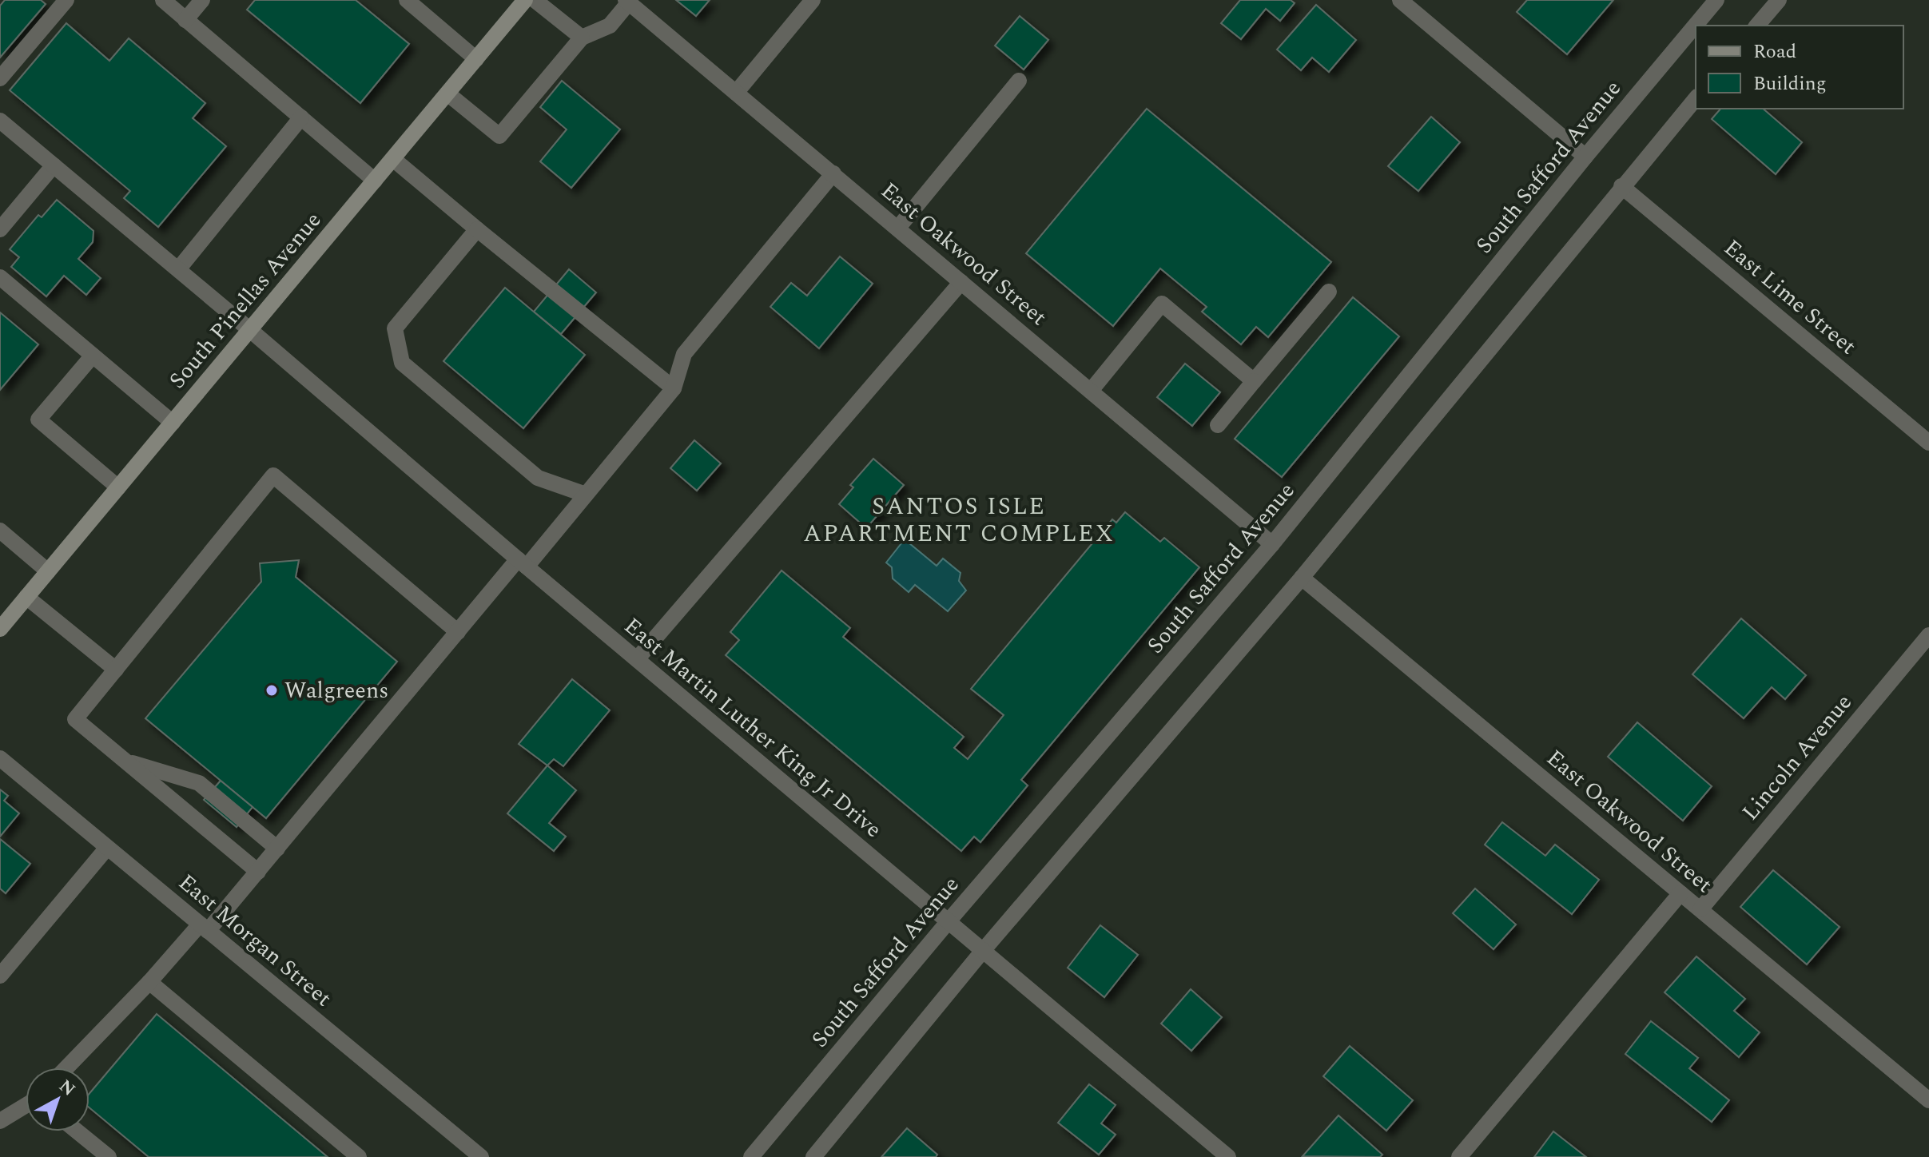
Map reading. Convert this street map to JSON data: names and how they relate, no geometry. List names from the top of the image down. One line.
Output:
{"streets":{"main road":["South Pinellas Avenue"],"street":["South Safford Avenue","East Oakwood Street","East Lime Street","East Martin Luther King Jr Drive","Lincoln Avenue","East Morgan Street"]},"crossings":[["South Safford Avenue","East Oakwood Street"],["South Safford Avenue","East Martin Luther King Jr Drive"],["East Oakwood Street","Lincoln Avenue"],["South Pinellas Avenue","East Martin Luther King Jr Drive"]],"districts":["SANTOS ISLE APARTMENT COMPLEX"],"places":["Walgreens"],"legend":["Road","Building"],"north":"top right"}
